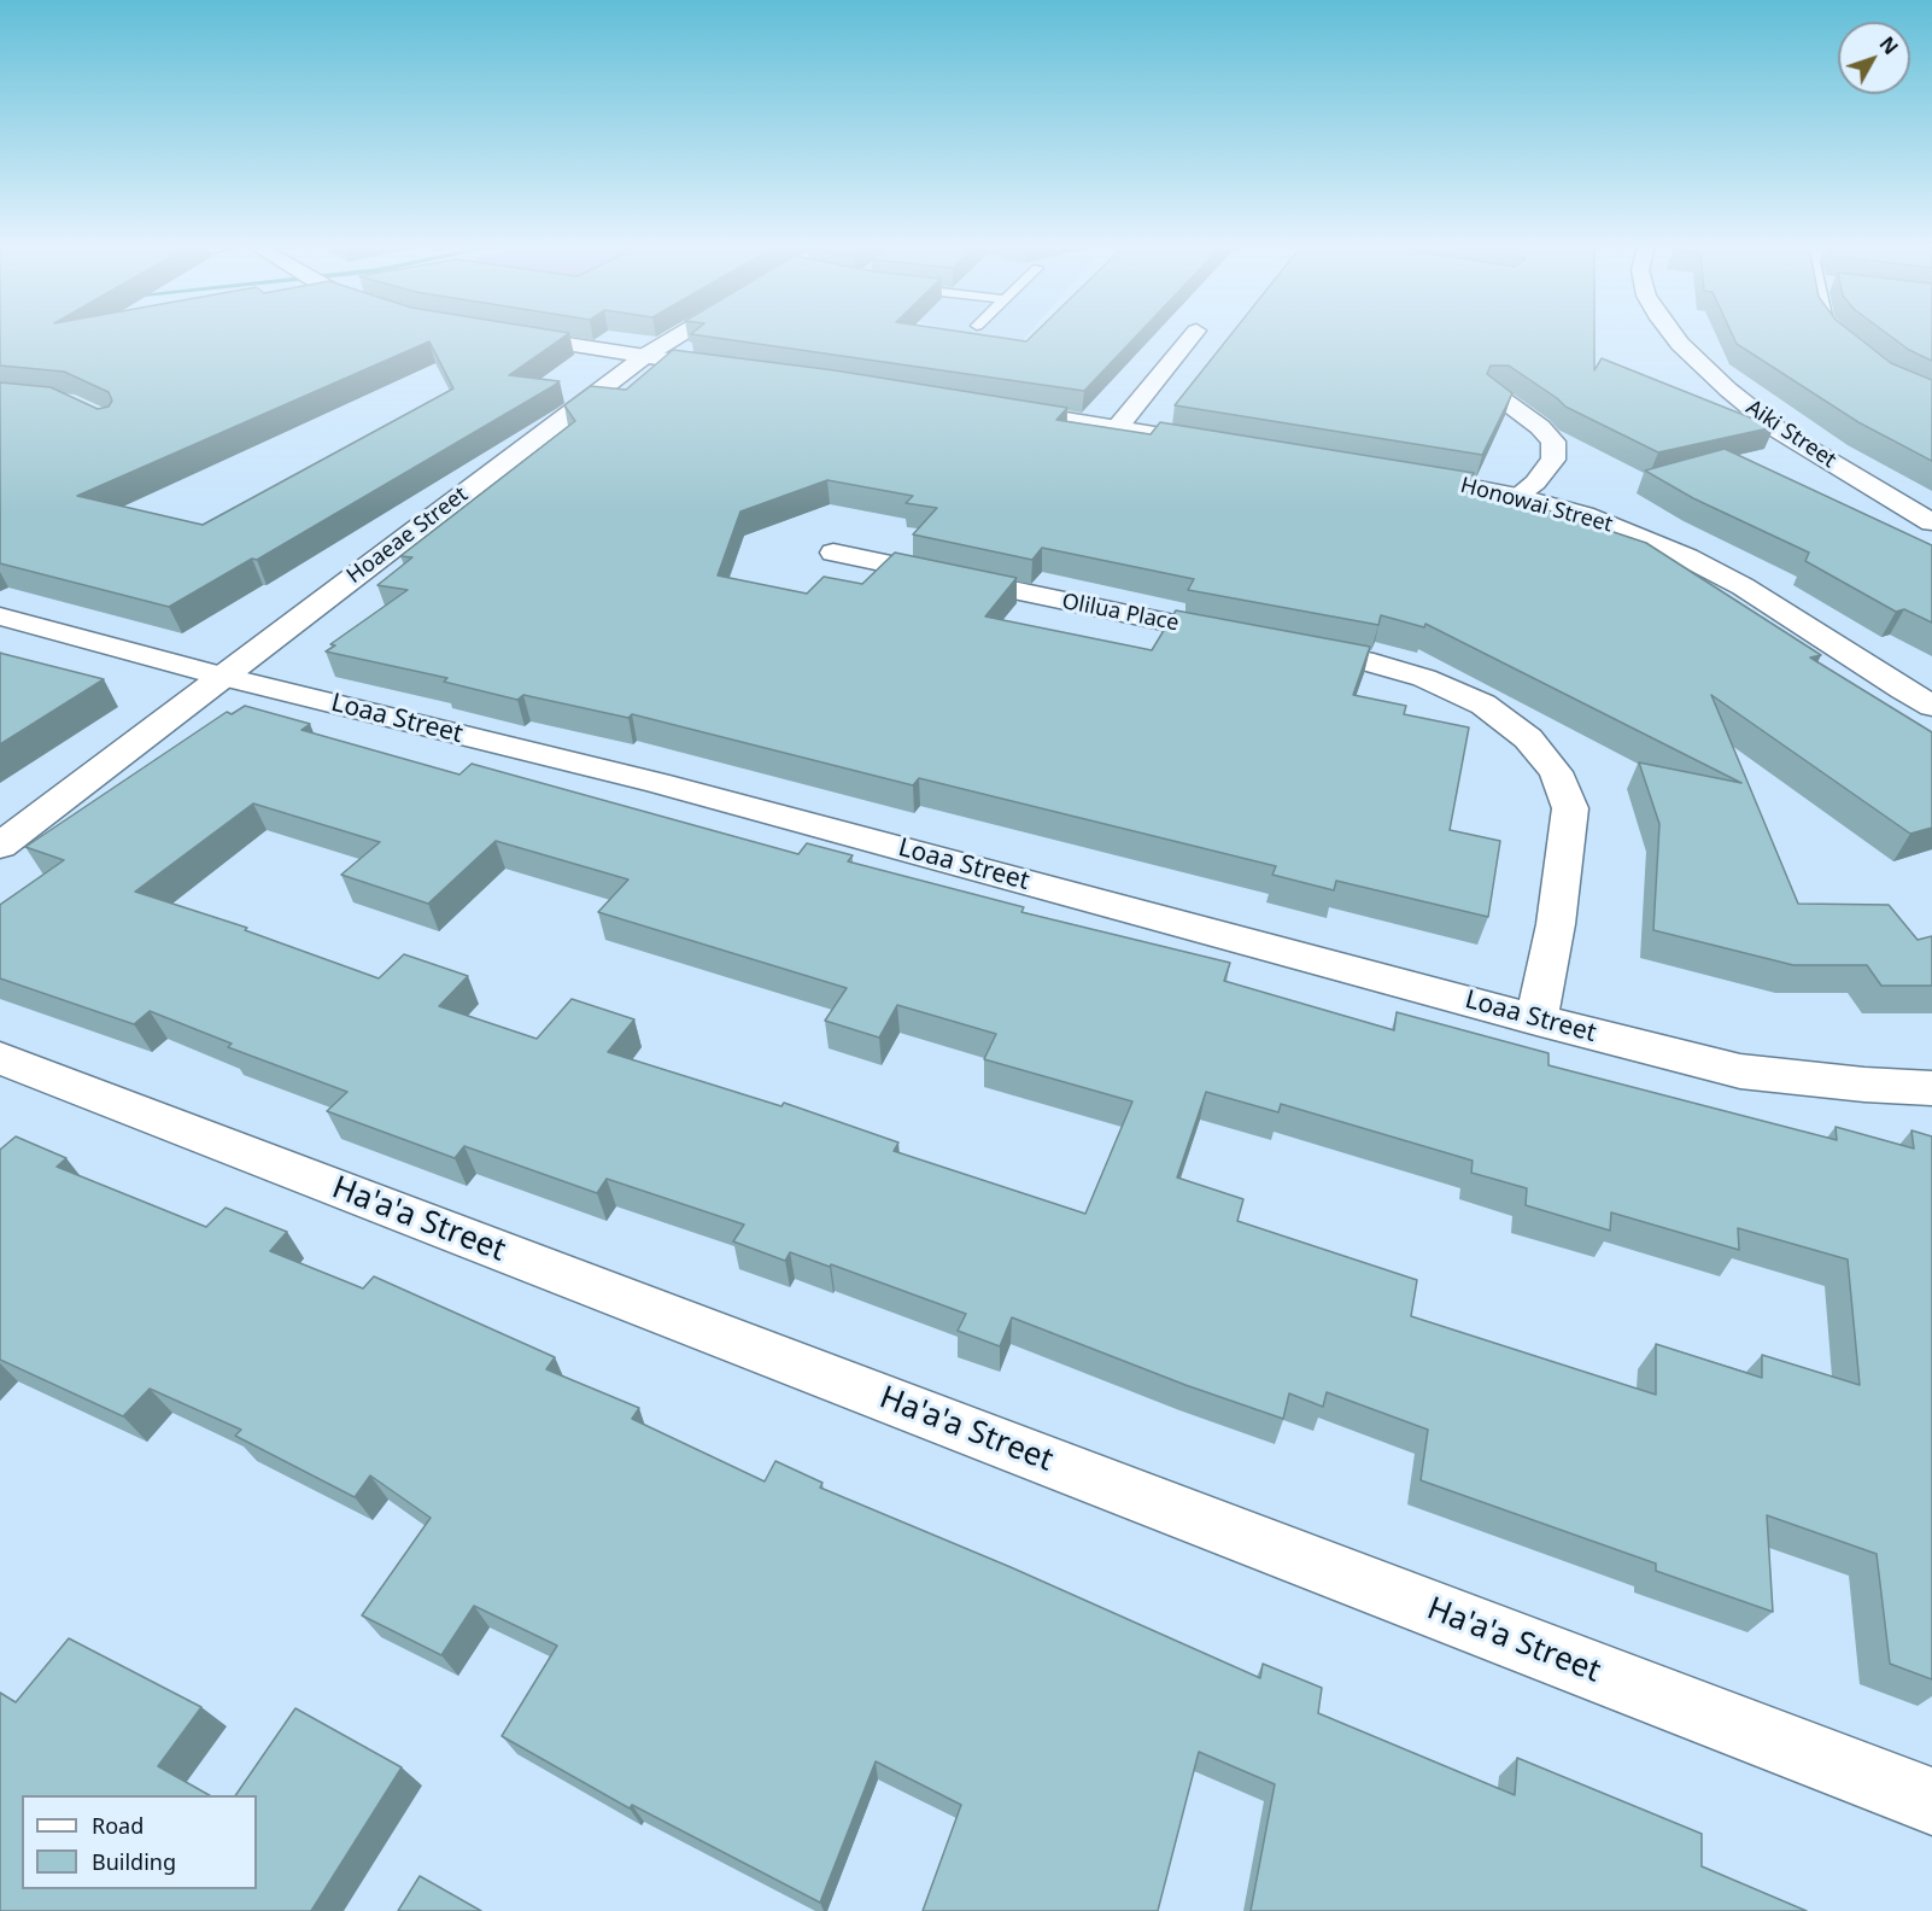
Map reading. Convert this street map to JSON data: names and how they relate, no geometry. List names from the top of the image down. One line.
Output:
{"streets":{"street":["Aiki Street","Honowai Street","Hoaeae Street","Olilua Place","Loaa Street","Ha'a'a Street"]},"crossings":[["Hoaeae Street","Loaa Street"],["Olilua Place","Loaa Street"]],"legend":["Road","Building"],"north":"top right"}
